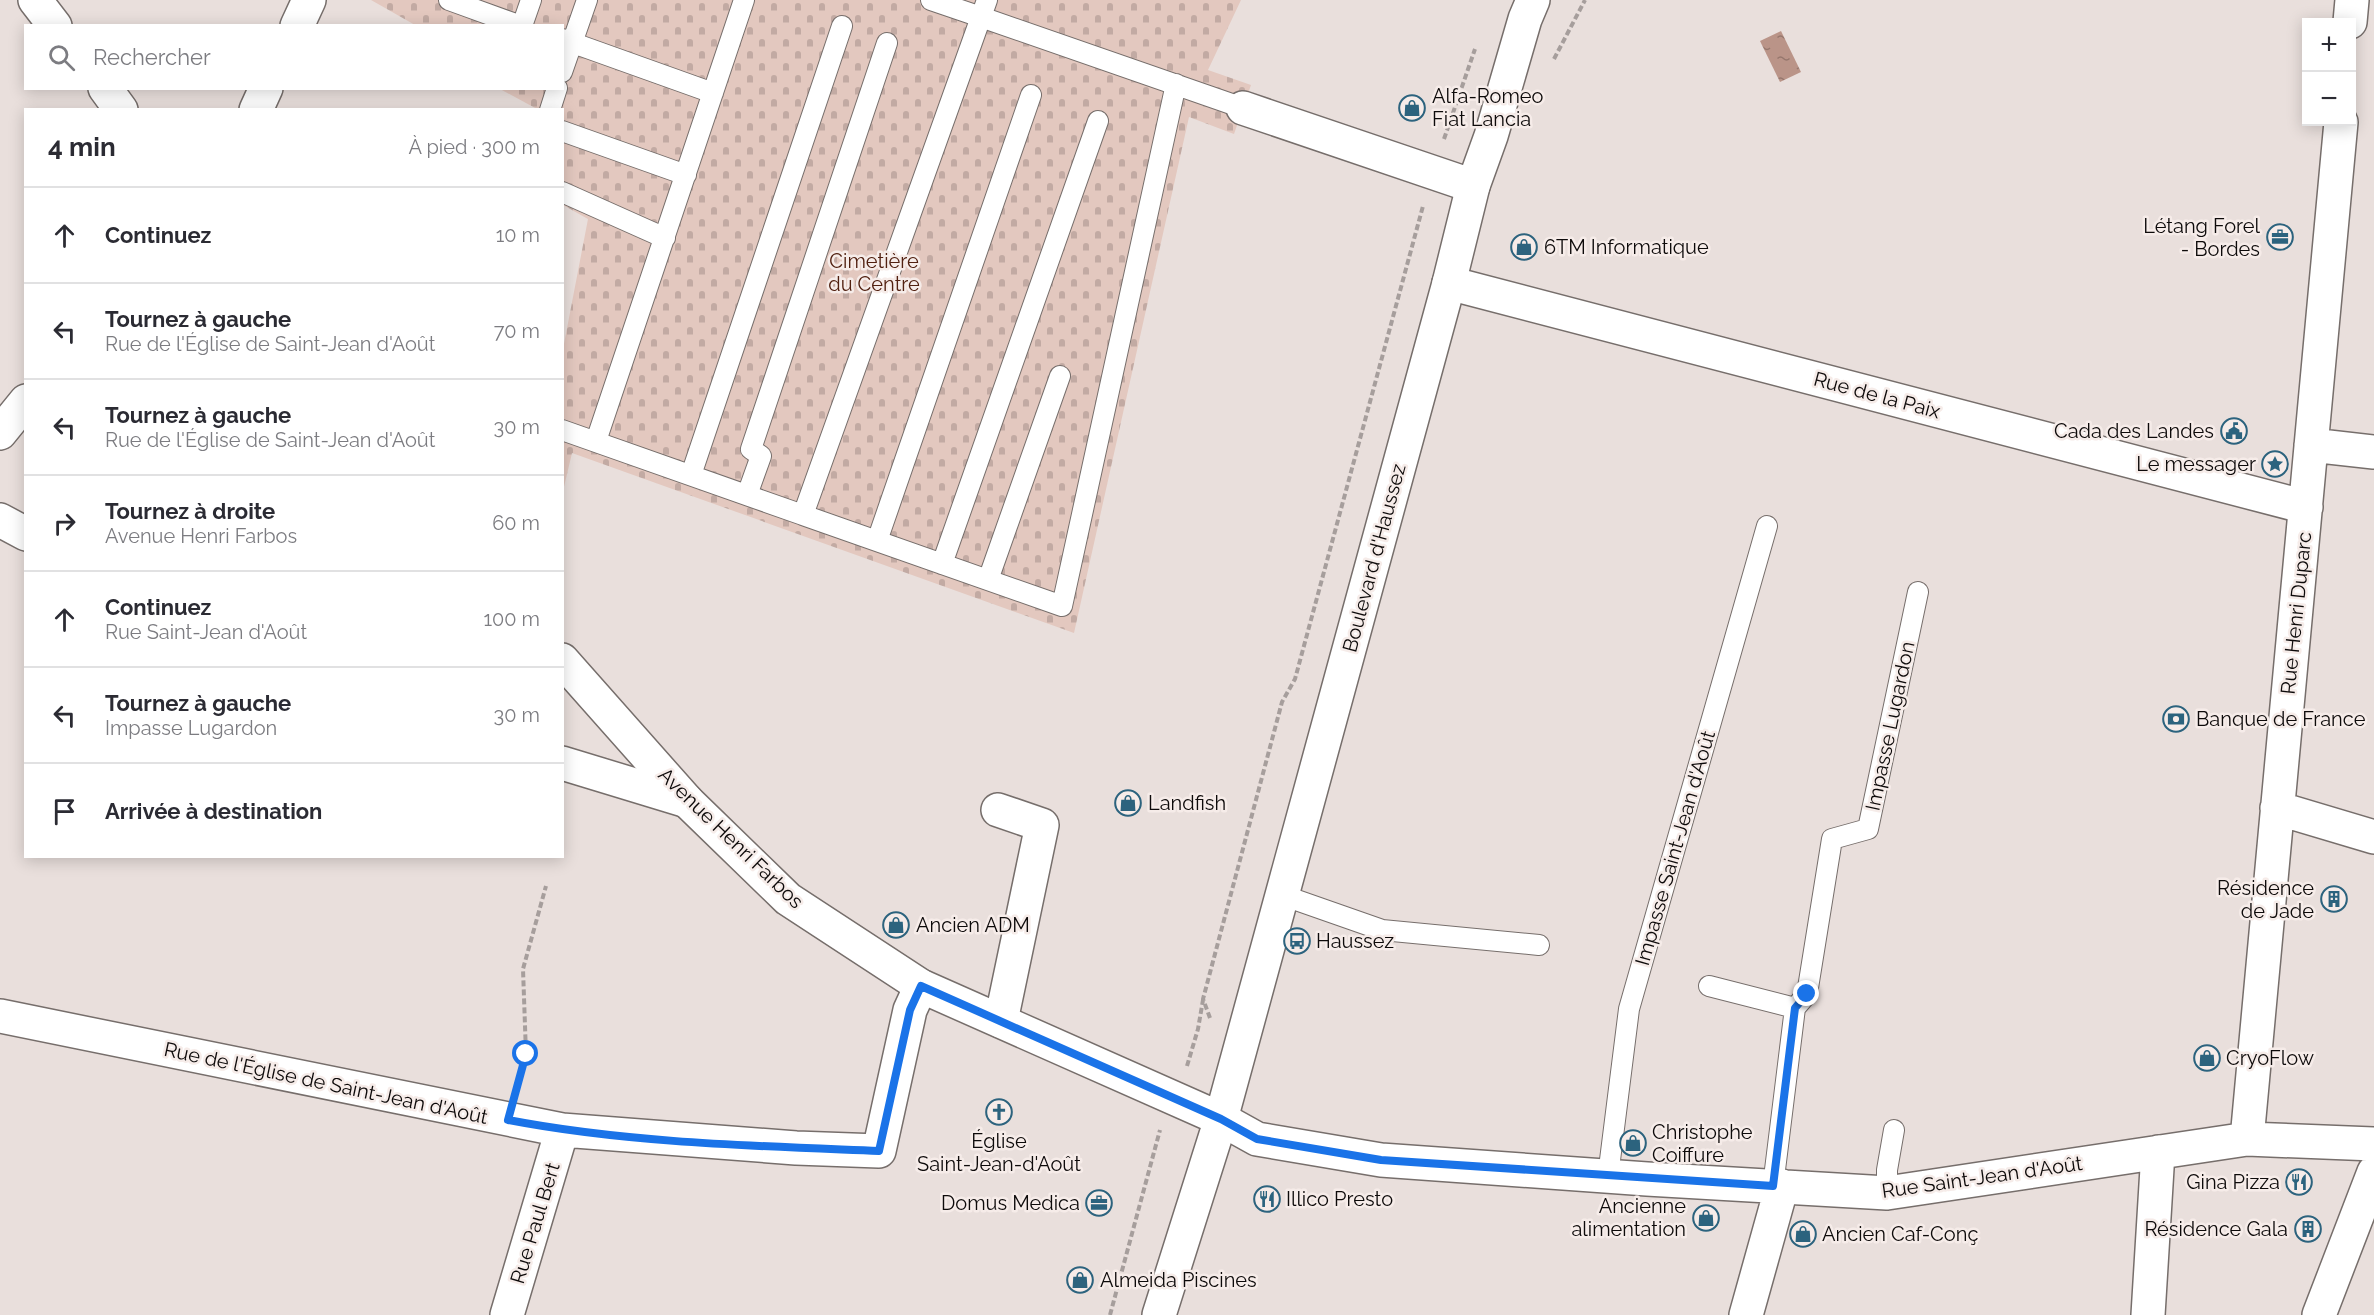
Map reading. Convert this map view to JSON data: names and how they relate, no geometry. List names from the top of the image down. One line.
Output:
{"streets":{"street":["Rue de la Paix","Boulevard d'Haussez","Rue Henri Duparc","Avenue Henri Farbos","Rue de l'Église de Saint-Jean d'Août","Rue Saint-Jean d'Août","Rue Paul Bert"],"lane":["Impasse Lugardon","Impasse Saint-Jean d'Août"]},"crossings":[["Rue de la Paix","Boulevard d'Haussez"],["Rue de la Paix","Rue Henri Duparc"],["Boulevard d'Haussez","Avenue Henri Farbos"],["Boulevard d'Haussez","Rue Saint-Jean d'Août"],["Rue Henri Duparc","Rue Saint-Jean d'Août"],["Impasse Lugardon","Rue Saint-Jean d'Août"],["Avenue Henri Farbos","Rue de l'Église de Saint-Jean d'Août"],["Avenue Henri Farbos","Rue Saint-Jean d'Août"],["Impasse Saint-Jean d'Août","Rue Saint-Jean d'Août"],["Rue de l'Église de Saint-Jean d'Août","Rue Paul Bert"]],"parks":["Cimetière du Centre"],"places":{"shop":["Alfa-Romeo Fiat Lancia","6TM Informatique","Landfish","Ancien ADM","CryoFlow","Christophe Coiffure","Ancienne alimentation","Ancien Caf-Conç","Almeida Piscines"],"office":["Létang Forel - Bordes","Domus Medica"],"public building":["Cada des Landes"],"place":["Le messager"],"bank":["Banque de France"],"building":["Résidence de Jade","Résidence Gala"],"bus stop":["Haussez"],"church":["Église Saint-Jean-d'Août"],"restaurant":["Gina Pizza","Illico Presto"]},"page":{"map_buttons":["+","−"],"search":"Rechercher","heading":["4 min","À pied · 300 m"],"list":[["Continuez","10 m"],["Tournez à gauche","Rue de l'Église de Saint-Jean d'Août","70 m"],["Tournez à gauche","Rue de l'Église de Saint-Jean d'Août","30 m"],["Tournez à droite","Avenue Henri Farbos","60 m"],["Continuez","Rue Saint-Jean d'Août","100 m"],["Tournez à gauche","Impasse Lugardon","30 m"],"Arrivée à destination"]}}
